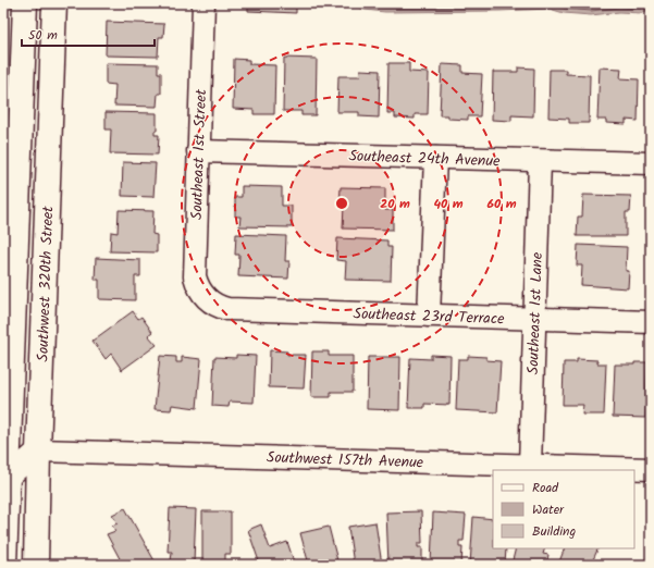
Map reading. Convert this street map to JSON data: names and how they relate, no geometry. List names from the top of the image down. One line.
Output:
{"streets":{"street":["Southeast 1st Street","Southeast 24th Avenue","Southwest 320th Street","Southeast 1st Lane","Southeast 23rd Terrace","Southwest 157th Avenue"]},"crossings":[["Southeast 1st Street","Southeast 24th Avenue"],["Southeast 1st Street","Southeast 23rd Terrace"],["Southeast 24th Avenue","Southeast 1st Lane"],["Southwest 320th Street","Southwest 157th Avenue"],["Southeast 1st Lane","Southeast 23rd Terrace"],["Southeast 1st Lane","Southwest 157th Avenue"]],"legend":["Road","Water","Building"],"scale_bar":"50 m","rings":["20 m","40 m","60 m"]}
